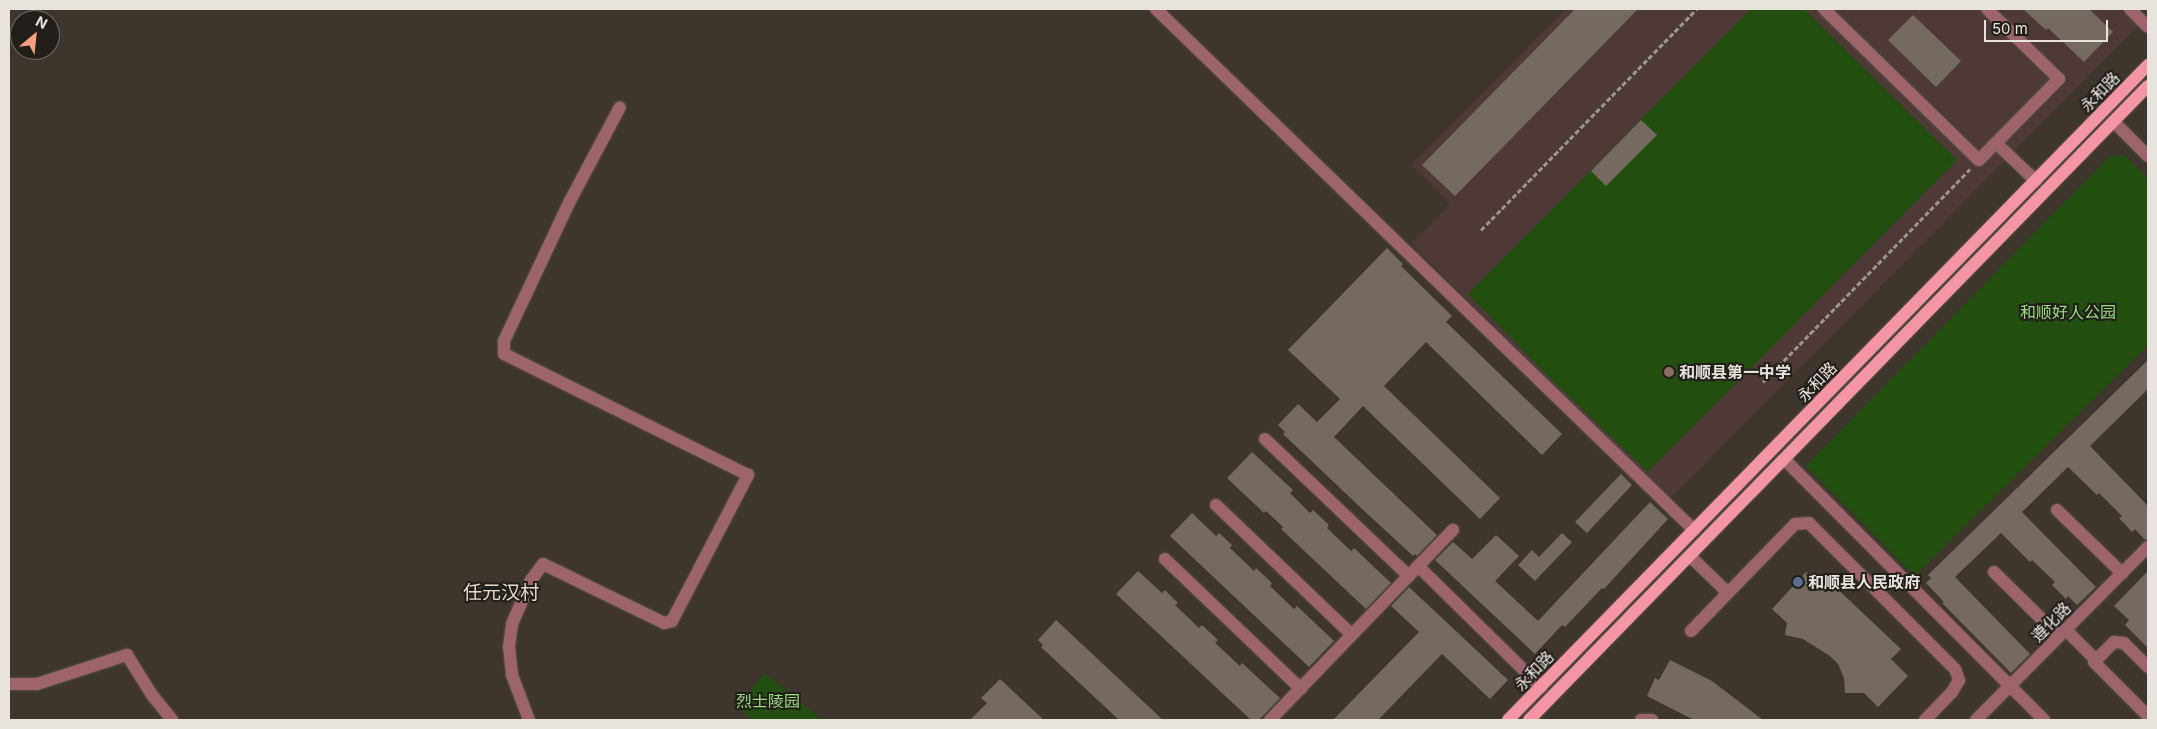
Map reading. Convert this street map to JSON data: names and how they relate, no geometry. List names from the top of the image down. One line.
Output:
{"streets":{"main road":["永和路"],"street":["遵化路"]},"districts":["任元汉村"],"parks":["和顺好人公园","烈士陵园"],"places":["和顺县第一中学","和顺县人民政府"],"scale_bar":"50 m","north":"top right"}
